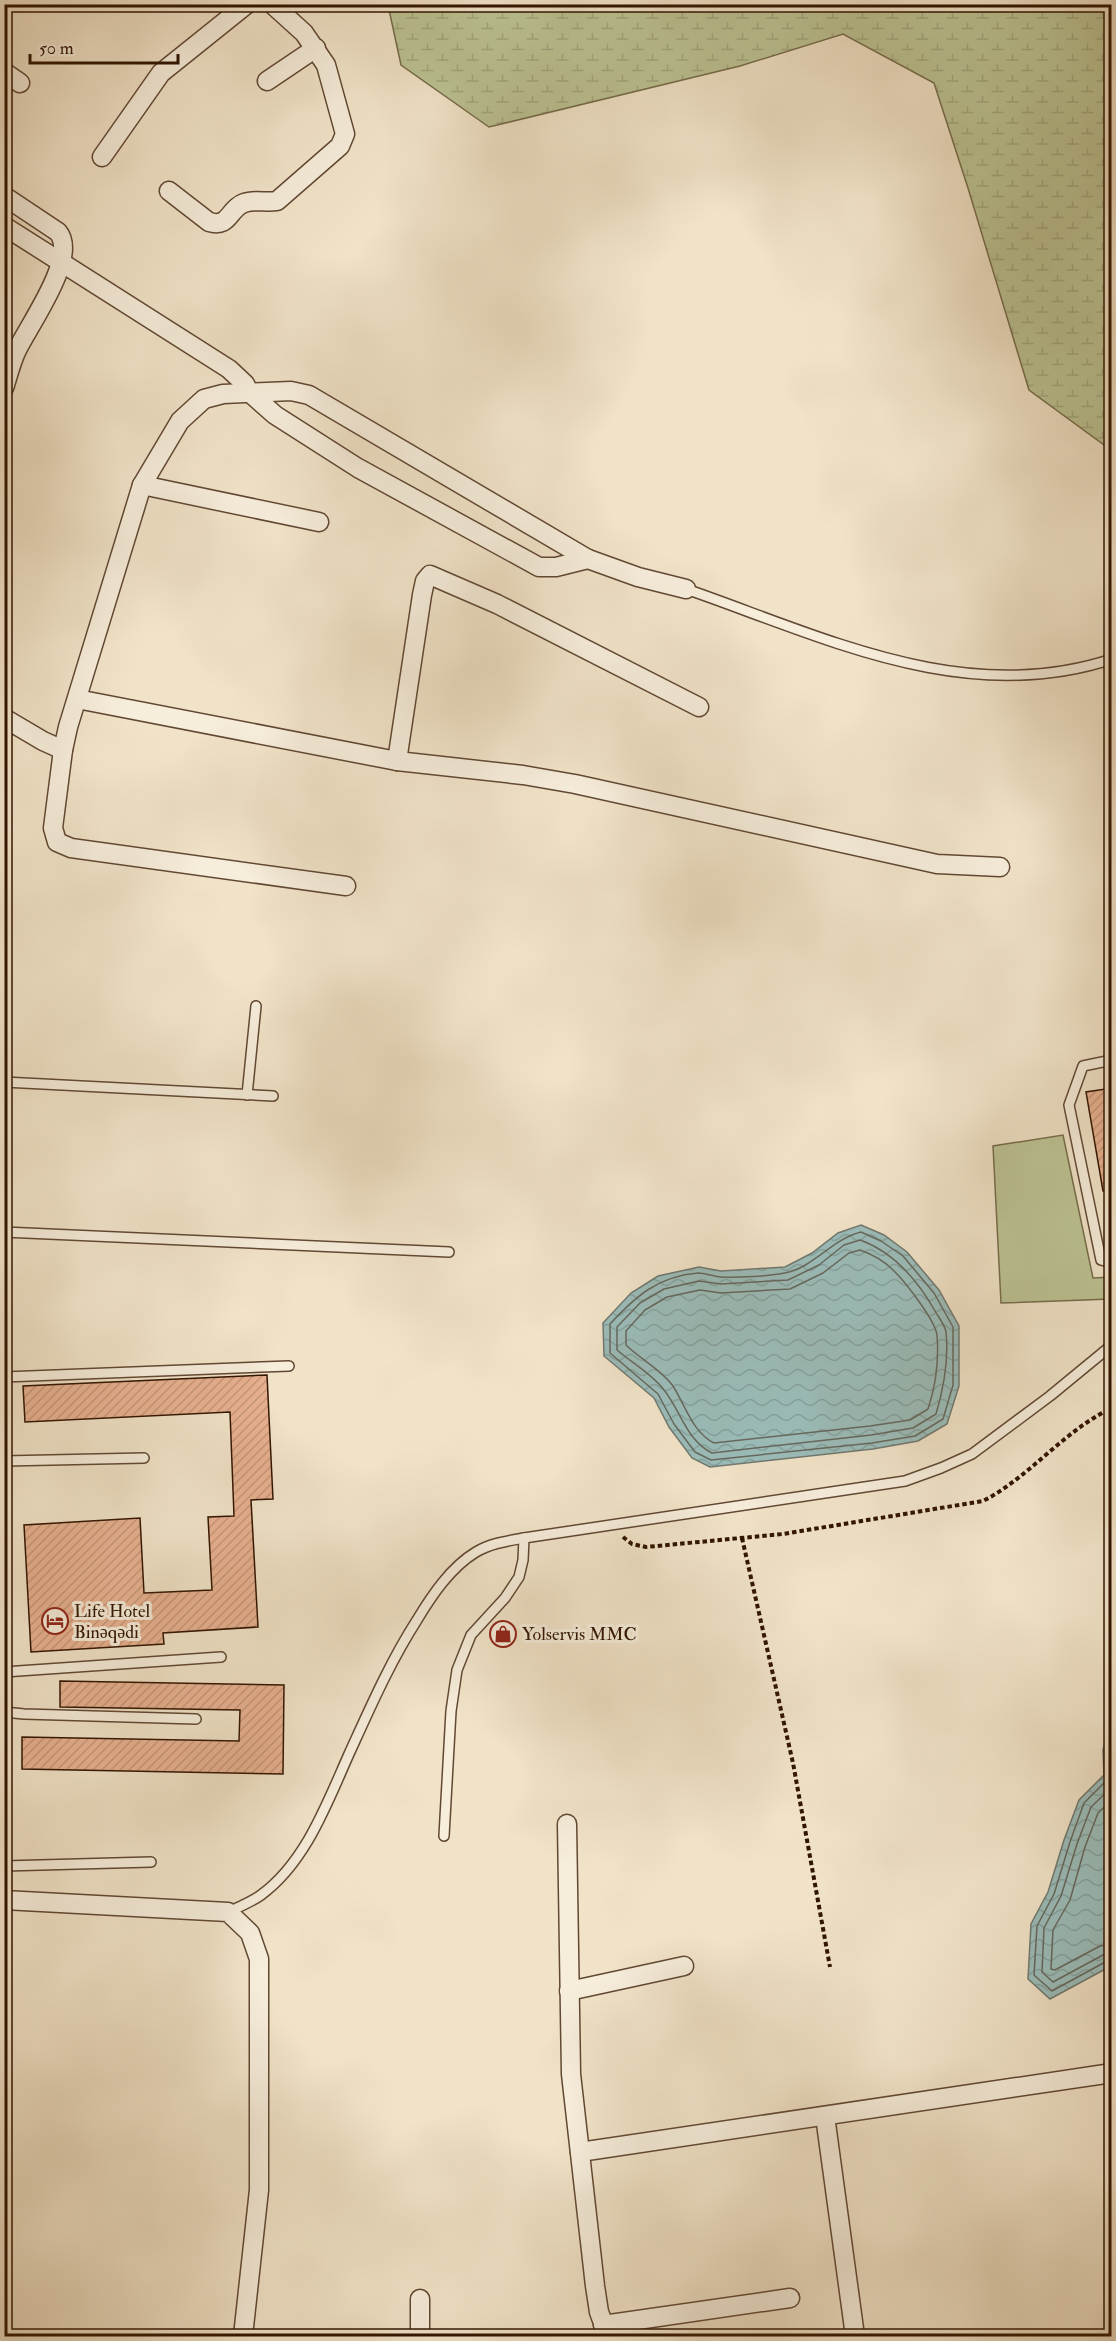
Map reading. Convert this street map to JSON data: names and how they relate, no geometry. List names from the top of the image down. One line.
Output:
{"places":{"hotel":["Life Hotel Binəqədi"],"shop":["Yolservis MMC"]},"scale_bar":"50 m"}
